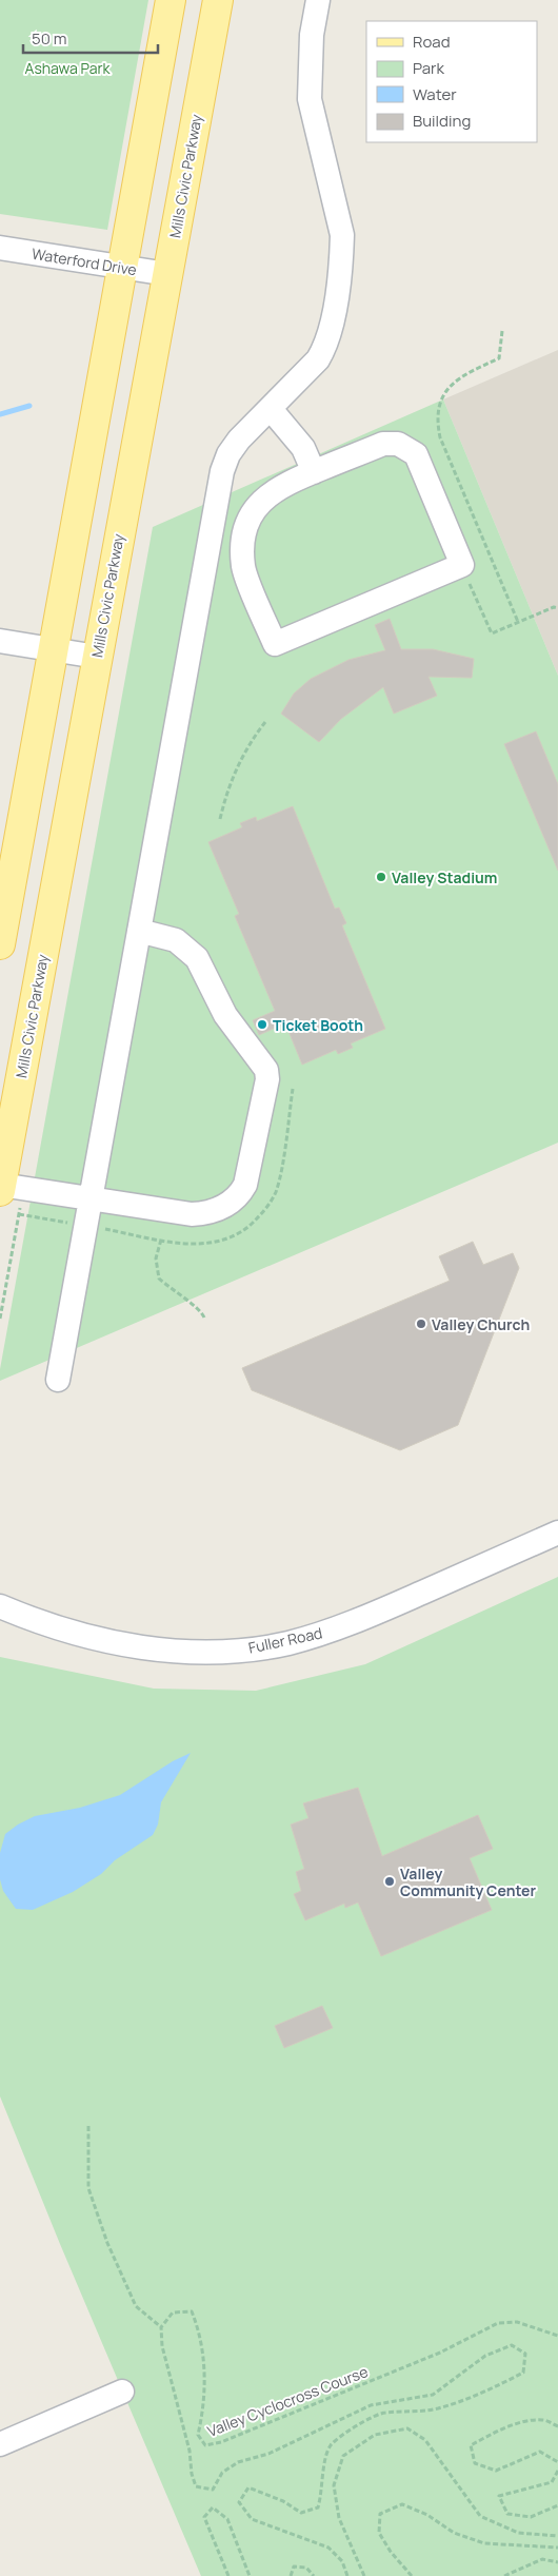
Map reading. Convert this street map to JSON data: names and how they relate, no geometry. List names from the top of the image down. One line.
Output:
{"streets":{"main road":["Mills Civic Parkway"],"street":["Waterford Drive","Fuller Road"],"path":["Valley Cyclocross Course"]},"crossings":[["Mills Civic Parkway","Waterford Drive"]],"parks":["Ashawa Park"],"places":["Valley Stadium","Ticket Booth","Valley Church","Valley Community Center"],"legend":["Road","Park","Water","Building"],"scale_bar":"50 m"}
